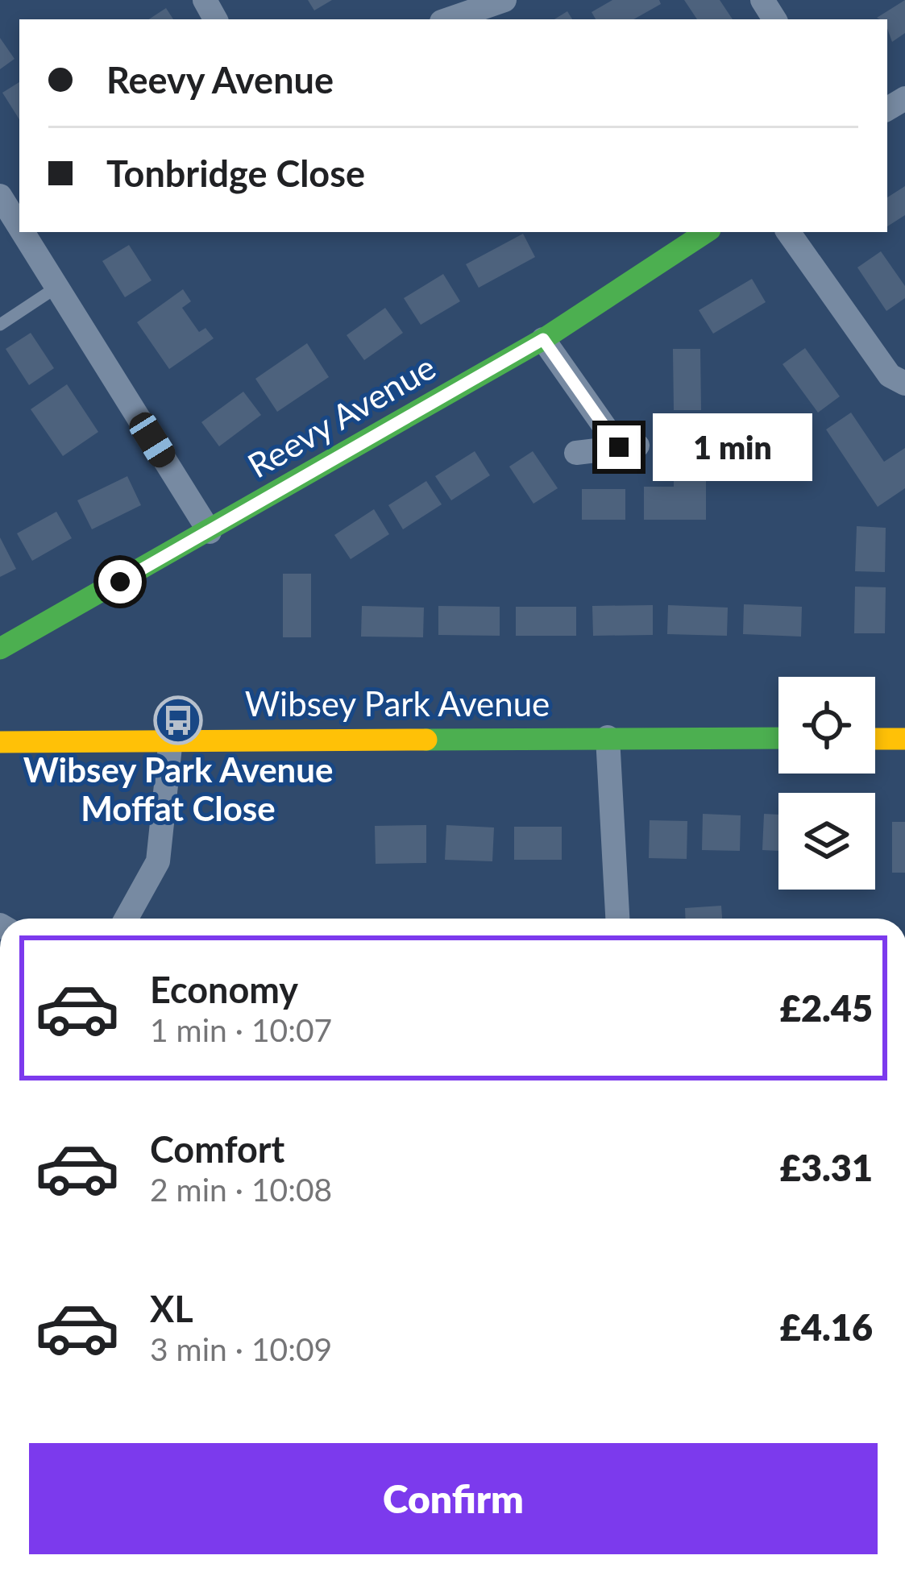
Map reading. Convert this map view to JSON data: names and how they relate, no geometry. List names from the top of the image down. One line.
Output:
{"streets":{"street":["Reevy Avenue","Wibsey Park Avenue"]},"places":{"bus stop":["Wibsey Park Avenue Moffat Close"]},"page":{"banner":["Reevy Avenue","Tonbridge Close"],"bubble":"1 min","list":[{"name":"Economy","note":"1 min · 10:07","value":"£2.45"},{"name":"Comfort","note":"2 min · 10:08","value":"£3.31"},{"name":"XL","note":"3 min · 10:09","value":"£4.16"}],"buttons":"Confirm"}}
